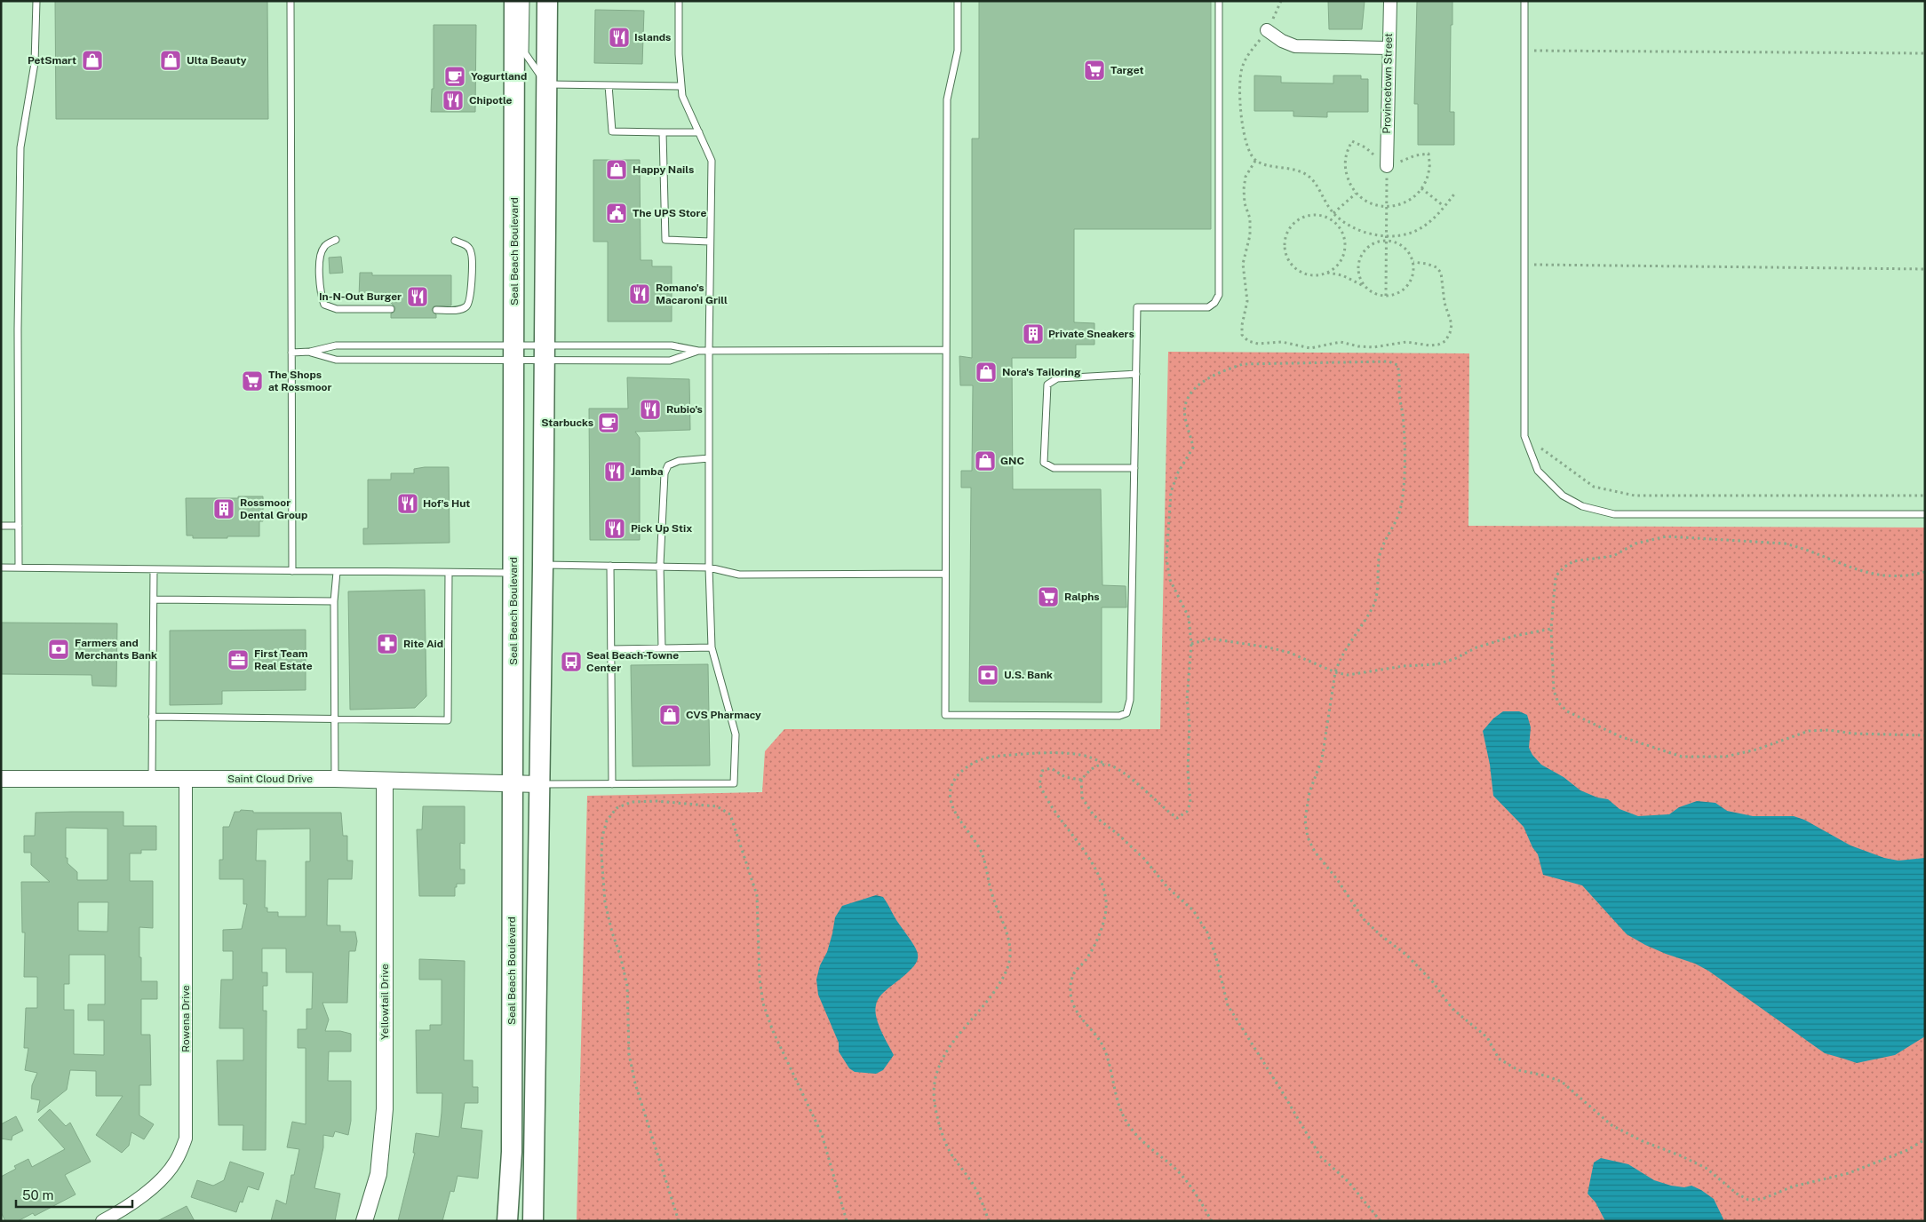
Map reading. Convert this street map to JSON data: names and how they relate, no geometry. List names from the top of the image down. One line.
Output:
{"streets":{"main road":["Seal Beach Boulevard"],"street":["Provincetown Street","Saint Cloud Drive","Yellowtail Drive","Rowena Drive"]},"crossings":[["Seal Beach Boulevard","Saint Cloud Drive"],["Saint Cloud Drive","Yellowtail Drive"],["Saint Cloud Drive","Rowena Drive"]],"places":{"restaurant":["Islands","Chipotle","Romano's Macaroni Grill","In-N-Out Burger","Rubio's","Jamba","Hof's Hut","Pick Up Stix"],"shop":["PetSmart","Ulta Beauty","Happy Nails","Nora's Tailoring","GNC","CVS Pharmacy"],"supermarket":["Target","The Shops at Rossmoor","Ralphs"],"cafe":["Yogurtland","Starbucks"],"public building":["The UPS Store"],"building":["Private Sneakers","Rossmoor Dental Group"],"pharmacy":["Rite Aid"],"bank":["Farmers and Merchants Bank","U.S. Bank"],"office":["First Team Real Estate"],"bus stop":["Seal Beach-Towne Center"]},"scale_bar":"50 m"}
